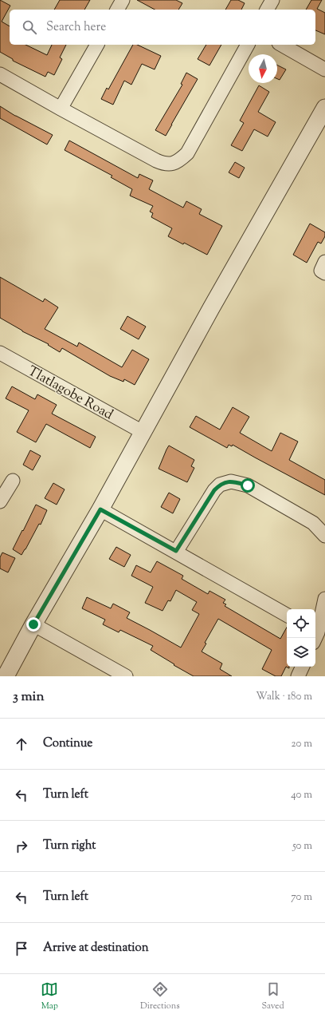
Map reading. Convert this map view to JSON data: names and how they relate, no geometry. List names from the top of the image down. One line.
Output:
{"streets":{"street":["Tlatlagobe Road"]},"north":"bottom","page":{"search":"Search here","heading":["3 min","Walk · 180 m"],"list":[["Continue","20 m"],["Turn left","40 m"],["Turn right","50 m"],["Turn left","70 m"],"Arrive at destination"],"nav":["Map","Directions","Saved"]}}
